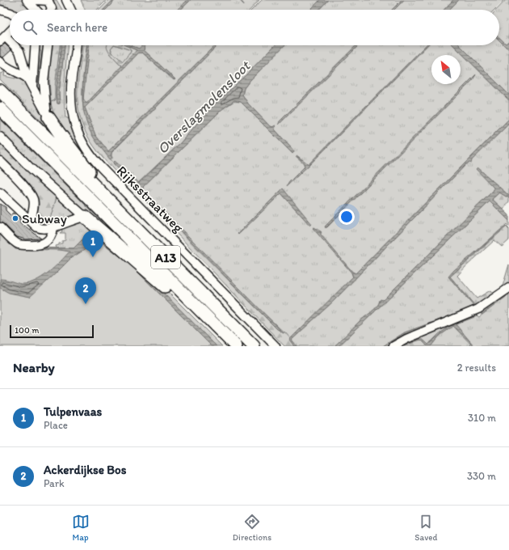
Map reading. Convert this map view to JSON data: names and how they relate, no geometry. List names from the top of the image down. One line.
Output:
{"streets":{"highway":["A13"],"street":["Rijksstraatweg"]},"water":["Overslagmolensloot"],"places":["Subway"],"scale_bar":"100 m","north":"top left","page":{"search":"Search here","pins":["1","2"],"scale":"100 m","heading":["Nearby","2 results"],"list":[{"mark":"1","name":"Tulpenvaas","note":"Place","value":"310 m"},{"mark":"2","name":"Ackerdijkse Bos","note":"Park","value":"330 m"}],"nav":["Map","Directions","Saved"]}}
